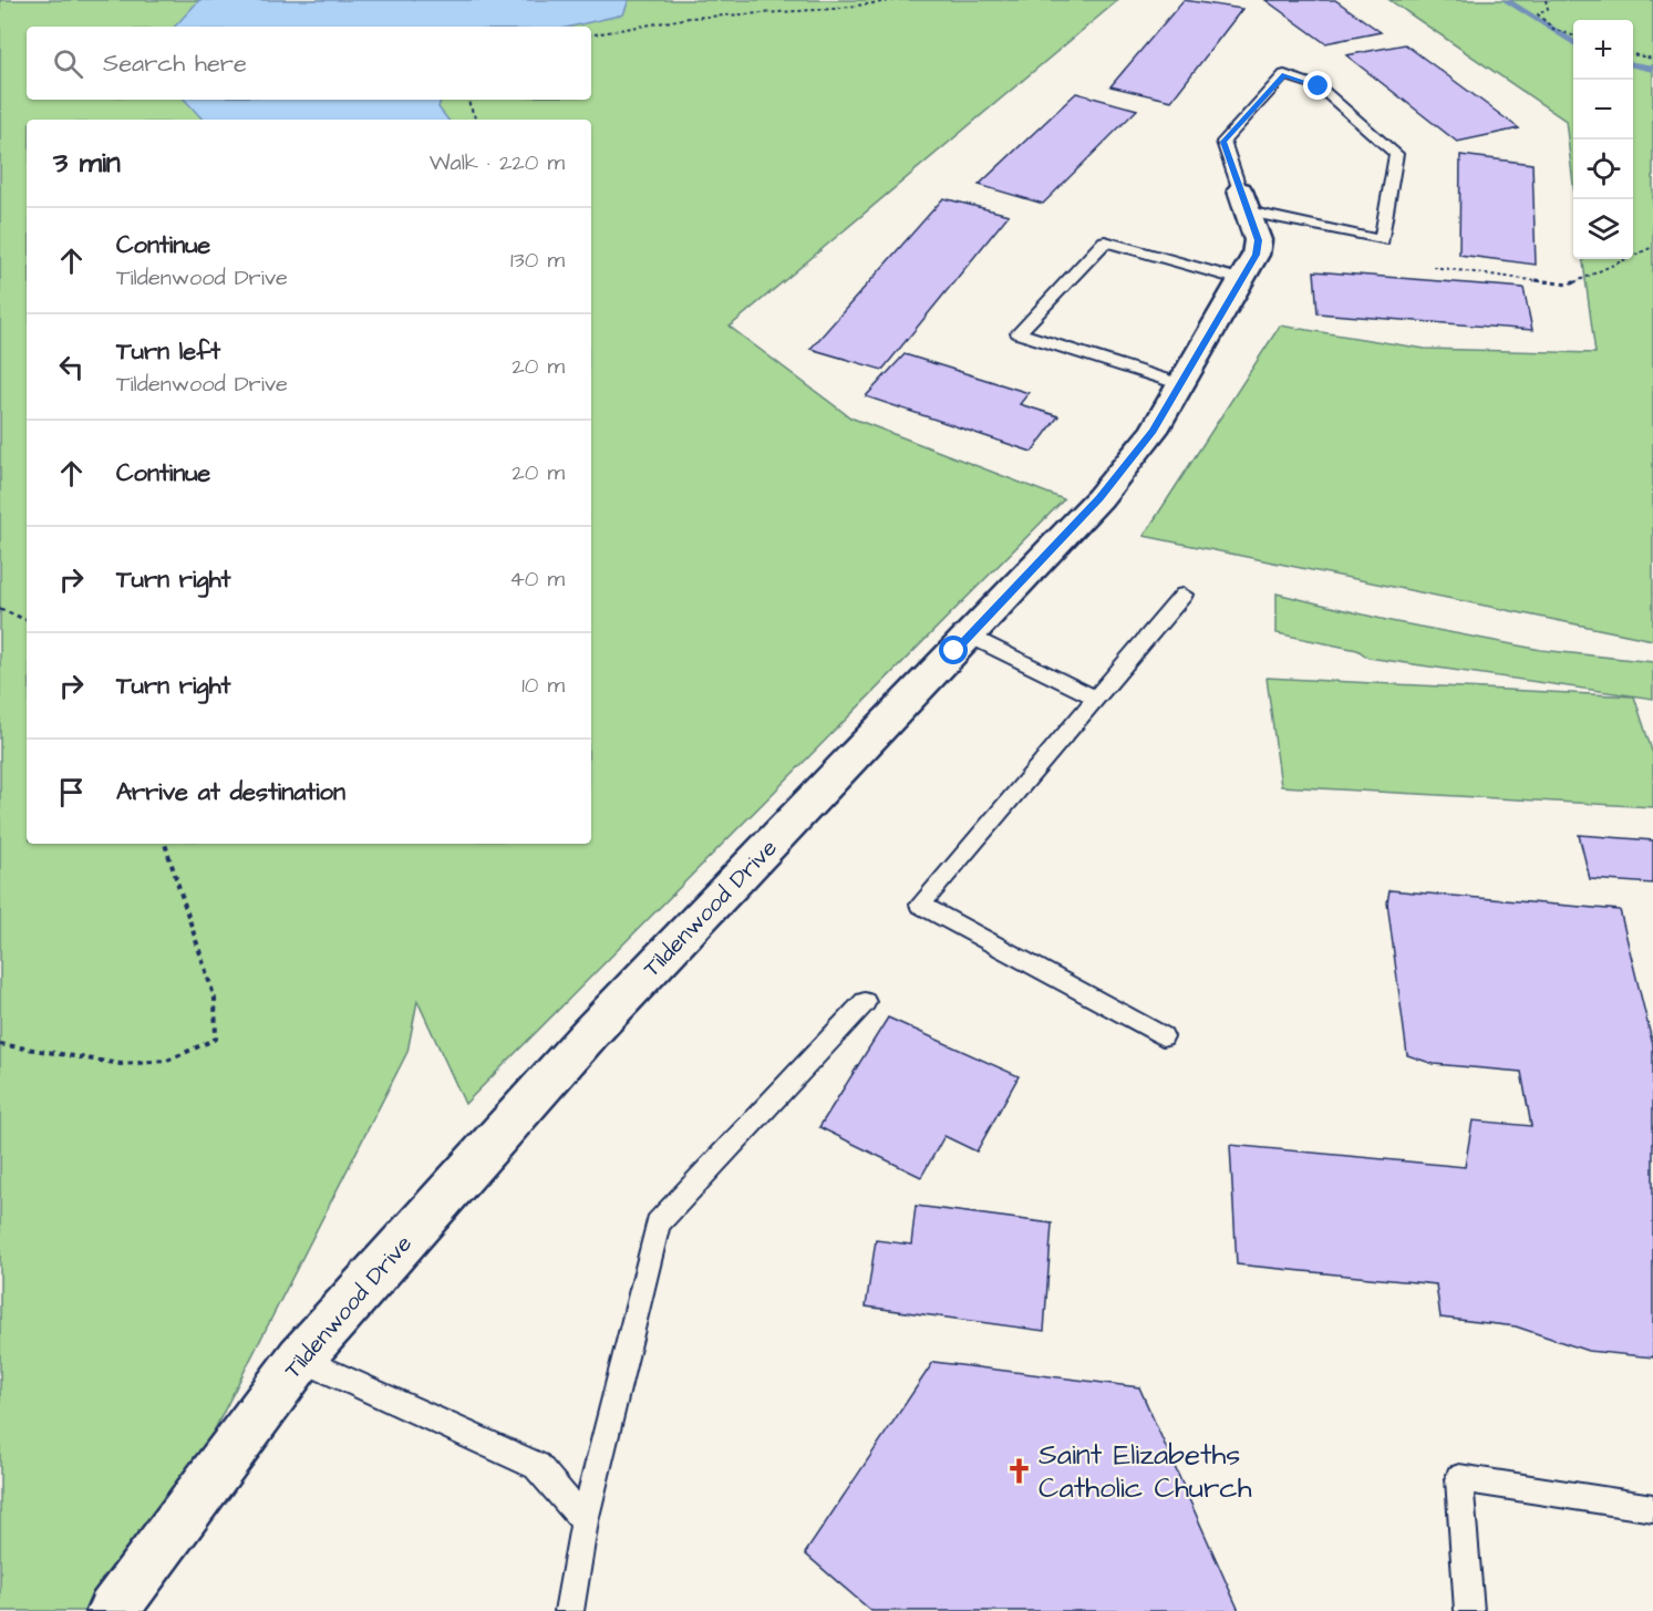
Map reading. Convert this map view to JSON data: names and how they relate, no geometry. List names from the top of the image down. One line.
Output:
{"streets":{"street":["Tildenwood Drive"]},"places":{"church":["Saint Elizabeths Catholic Church"]},"page":{"map_buttons":["+","−"],"search":"Search here","heading":["3 min","Walk · 220 m"],"list":[["Continue","Tildenwood Drive","130 m"],["Turn left","Tildenwood Drive","20 m"],["Continue","20 m"],["Turn right","40 m"],["Turn right","10 m"],"Arrive at destination"]}}
